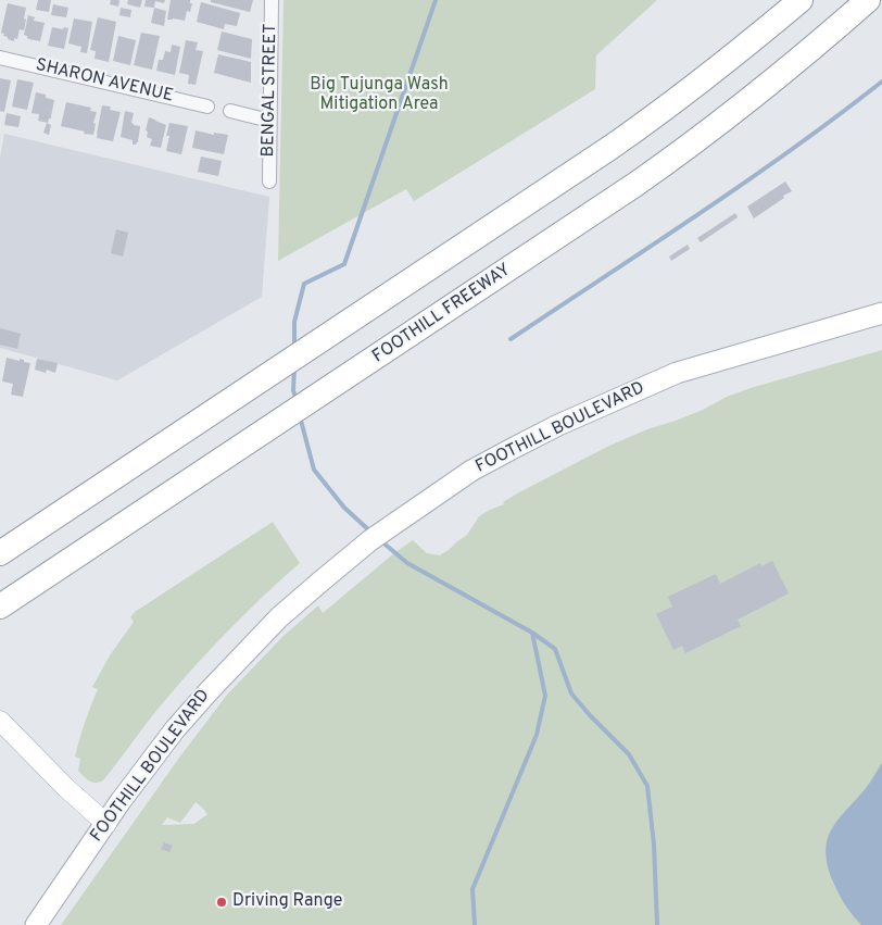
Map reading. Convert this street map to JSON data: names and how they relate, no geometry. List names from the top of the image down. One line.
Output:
{"streets":{"highway":["FOOTHILL FREEWAY"],"main road":["FOOTHILL BOULEVARD"],"street":["SHARON AVENUE","BENGAL STREET"]},"parks":["Big Tujunga Wash Mitigation Area"],"places":["Driving Range"]}
